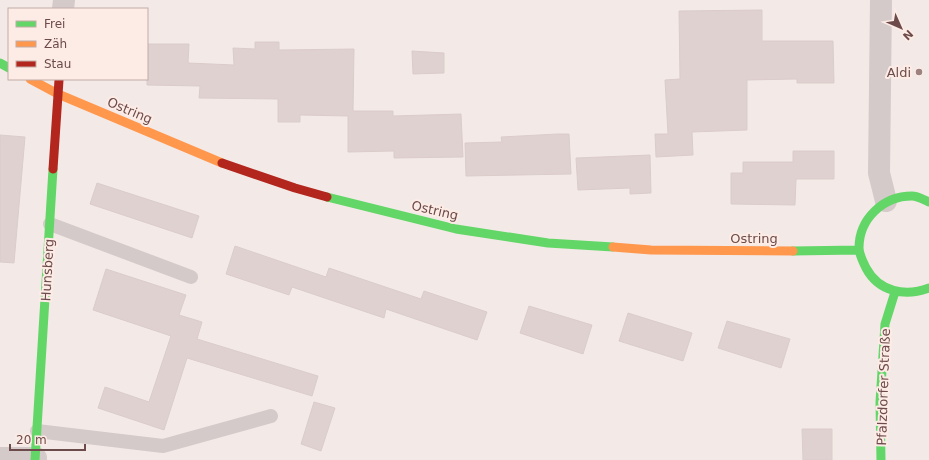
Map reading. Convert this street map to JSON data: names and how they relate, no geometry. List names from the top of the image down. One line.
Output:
{"streets":{"street":["Ostring","Hunsberg","Pfalzdorfer Straße"]},"crossings":[["Ostring","Hunsberg"]],"places":["Aldi"],"legend":["Frei","Zäh","Stau"],"scale_bar":"20 m","north":"bottom right"}
